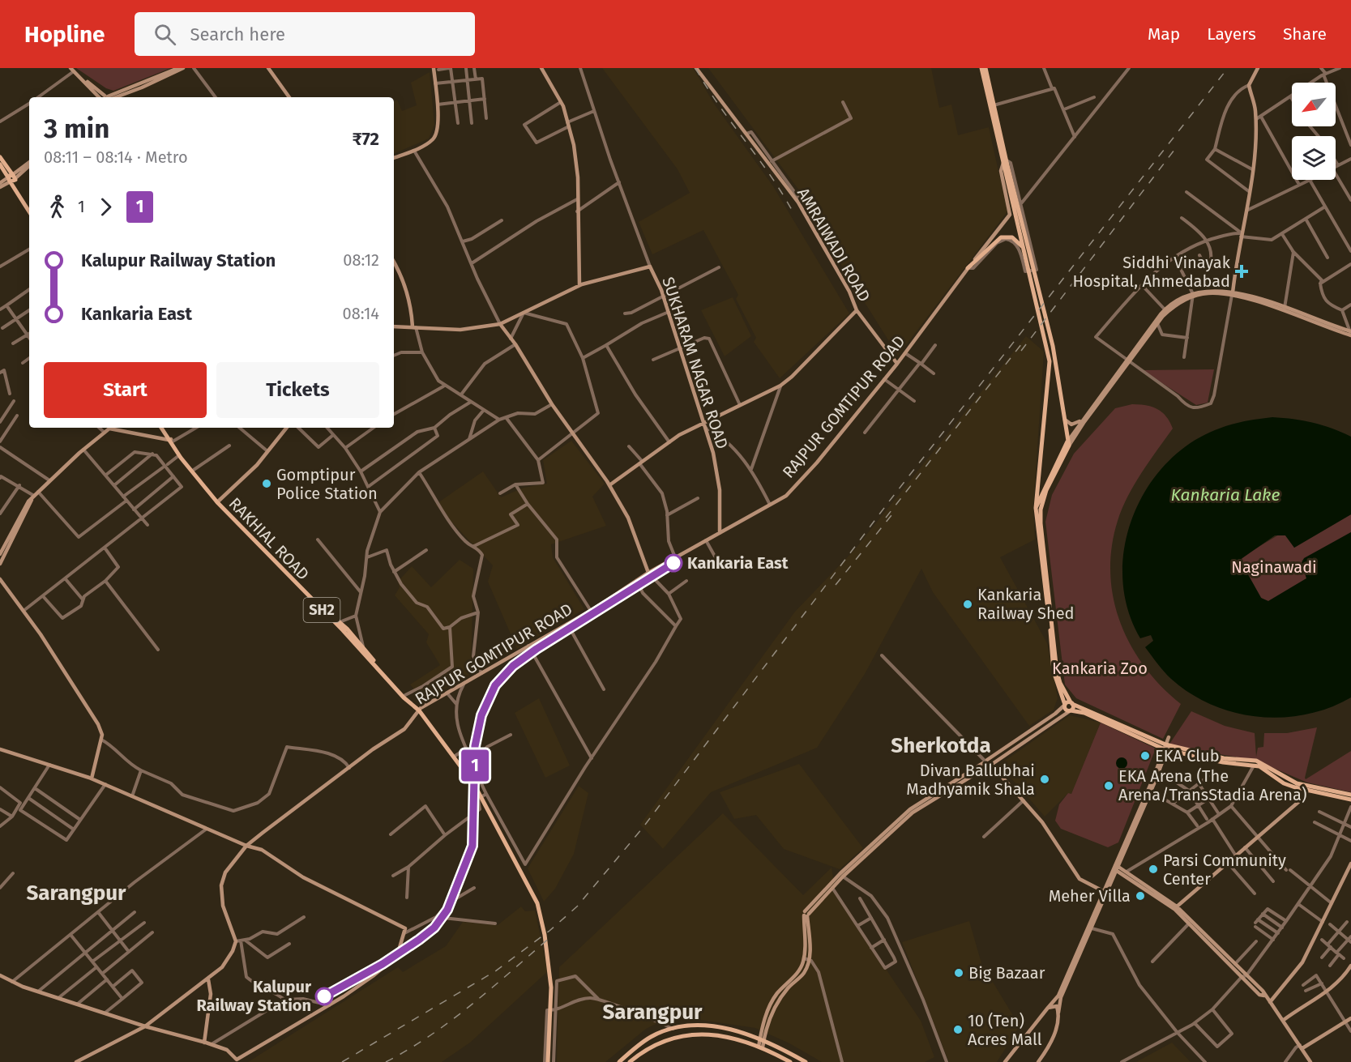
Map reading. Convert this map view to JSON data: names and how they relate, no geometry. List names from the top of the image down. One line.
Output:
{"streets":{"main road":["RAKHIAL ROAD","SH2"],"street":["AMRAIWADI ROAD","SUKHARAM NAGAR ROAD","RAJPUR GOMTIPUR ROAD"]},"crossings":[["AMRAIWADI ROAD","RAJPUR GOMTIPUR ROAD"],["SUKHARAM NAGAR ROAD","RAJPUR GOMTIPUR ROAD"],["RAJPUR GOMTIPUR ROAD","RAKHIAL ROAD"],["RAKHIAL ROAD","SH2"]],"districts":["Sherkotda","Sarangpur","Sarangpur"],"water":["Kankaria Lake"],"parks":["Naginawadi","Kankaria Zoo"],"places":{"health":["Siddhi Vinayak Hospital, Ahmedabad"],"other":["Gomptipur Police Station","Kankaria East","Kankaria Railway Shed","EKA Club","Divan Ballubhai Madhyamik Shala","EKA Arena (The Arena/TransStadia Arena)","Parsi Community Center","Meher Villa","Big Bazaar","Kalupur Railway Station","10 (Ten) Acres Mall"]},"lines":["metro line 1"],"north":"bottom left","page":{"header":"Hopline","search":"Search here","nav":["Map","Layers","Share"],"on_map":"1","heading":["3 min","08:11 – 08:14 · Metro","₹72"],"legs":["1","1"],"list":[{"name":"Kalupur Railway Station","value":"08:12"},{"name":"Kankaria East","value":"08:14"}],"buttons":["Start","Tickets"]}}
